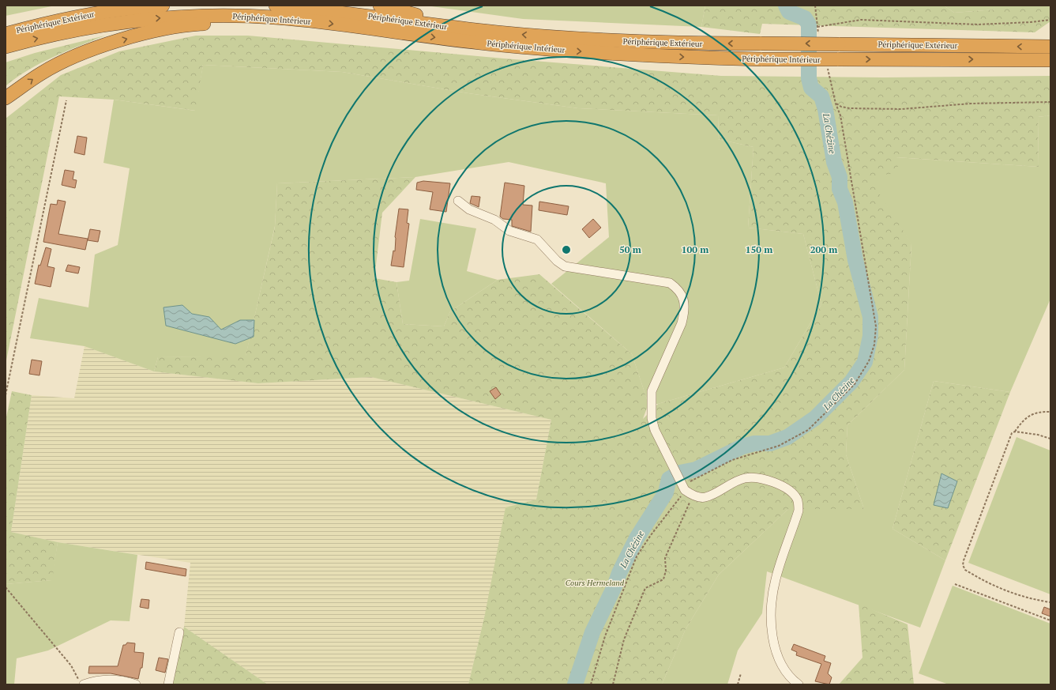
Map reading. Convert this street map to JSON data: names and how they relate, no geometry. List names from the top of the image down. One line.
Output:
{"streets":{"highway":["Périphérique Intérieur","Périphérique Extérieur"]},"one_way":["Périphérique Intérieur","Périphérique Extérieur"],"water":["La Chézine"],"parks":["Cours Hermeland"],"rings":["50 m","100 m","150 m","200 m"]}
